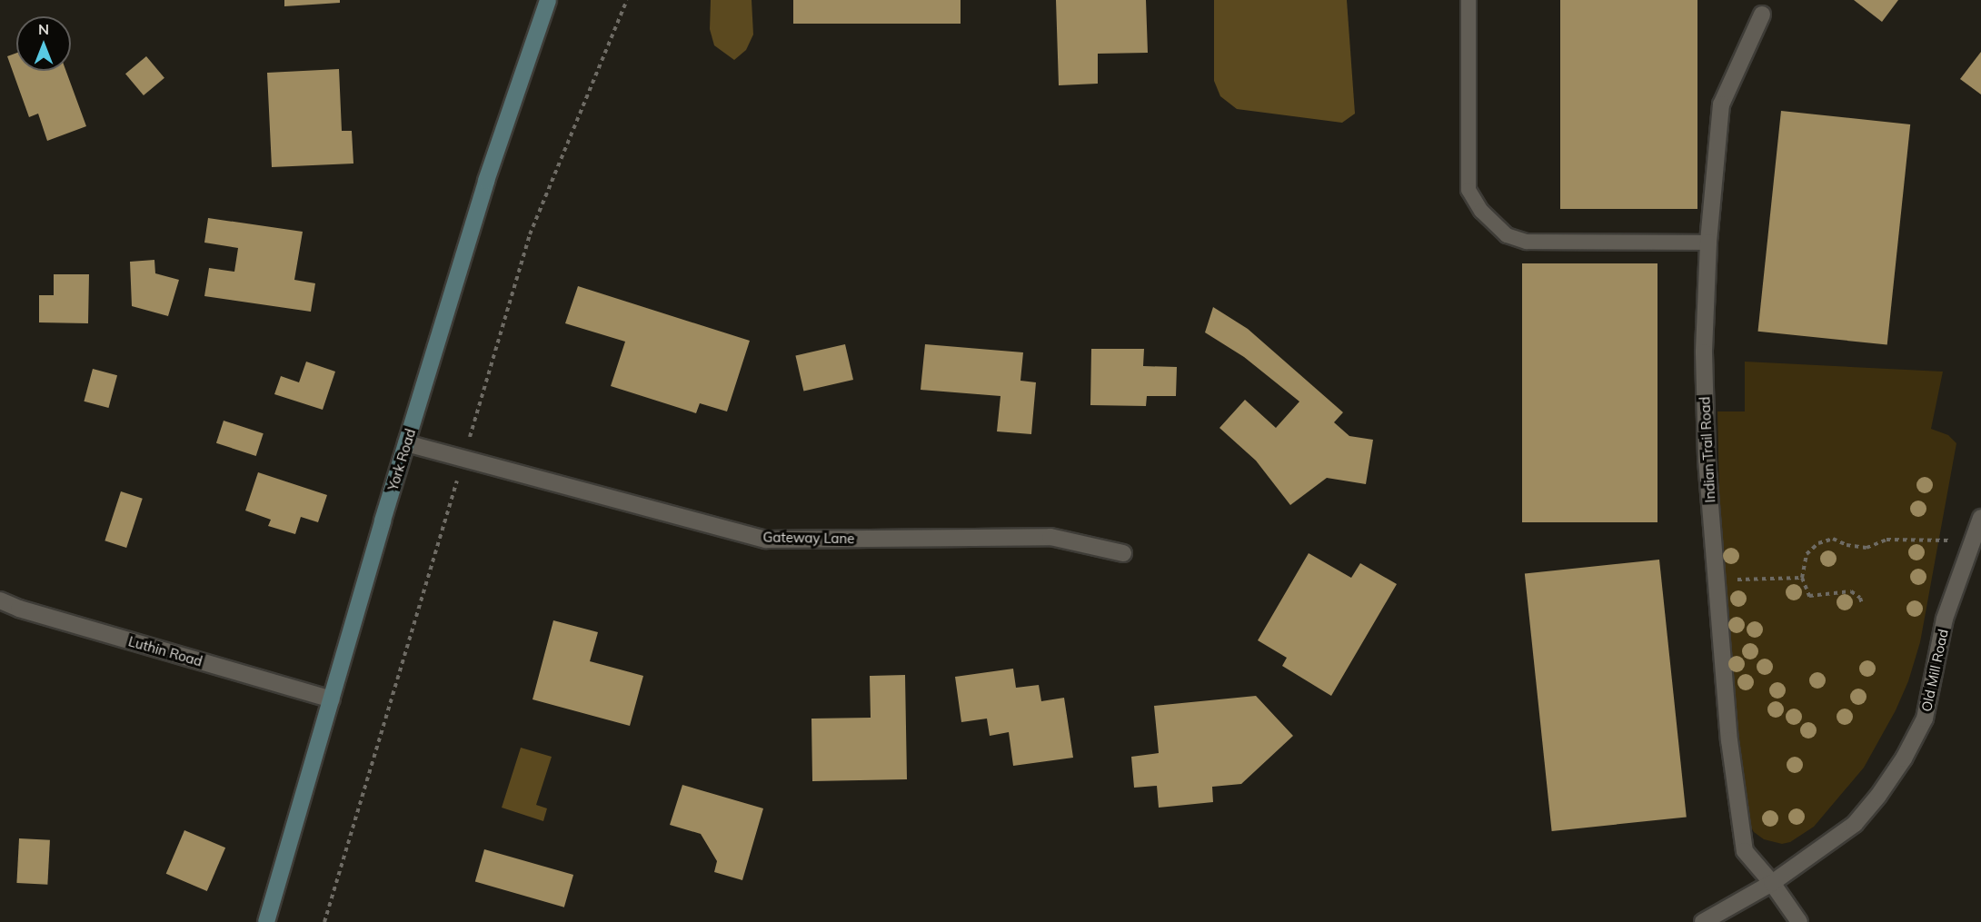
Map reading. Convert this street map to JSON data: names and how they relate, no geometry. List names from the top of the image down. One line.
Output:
{"streets":{"main road":["York Road"],"street":["Indian Trail Road","Gateway Lane","Luthin Road","Old Mill Road"]},"crossings":[["Indian Trail Road","Old Mill Road"],["York Road","Gateway Lane"],["York Road","Luthin Road"]],"north":"top"}
